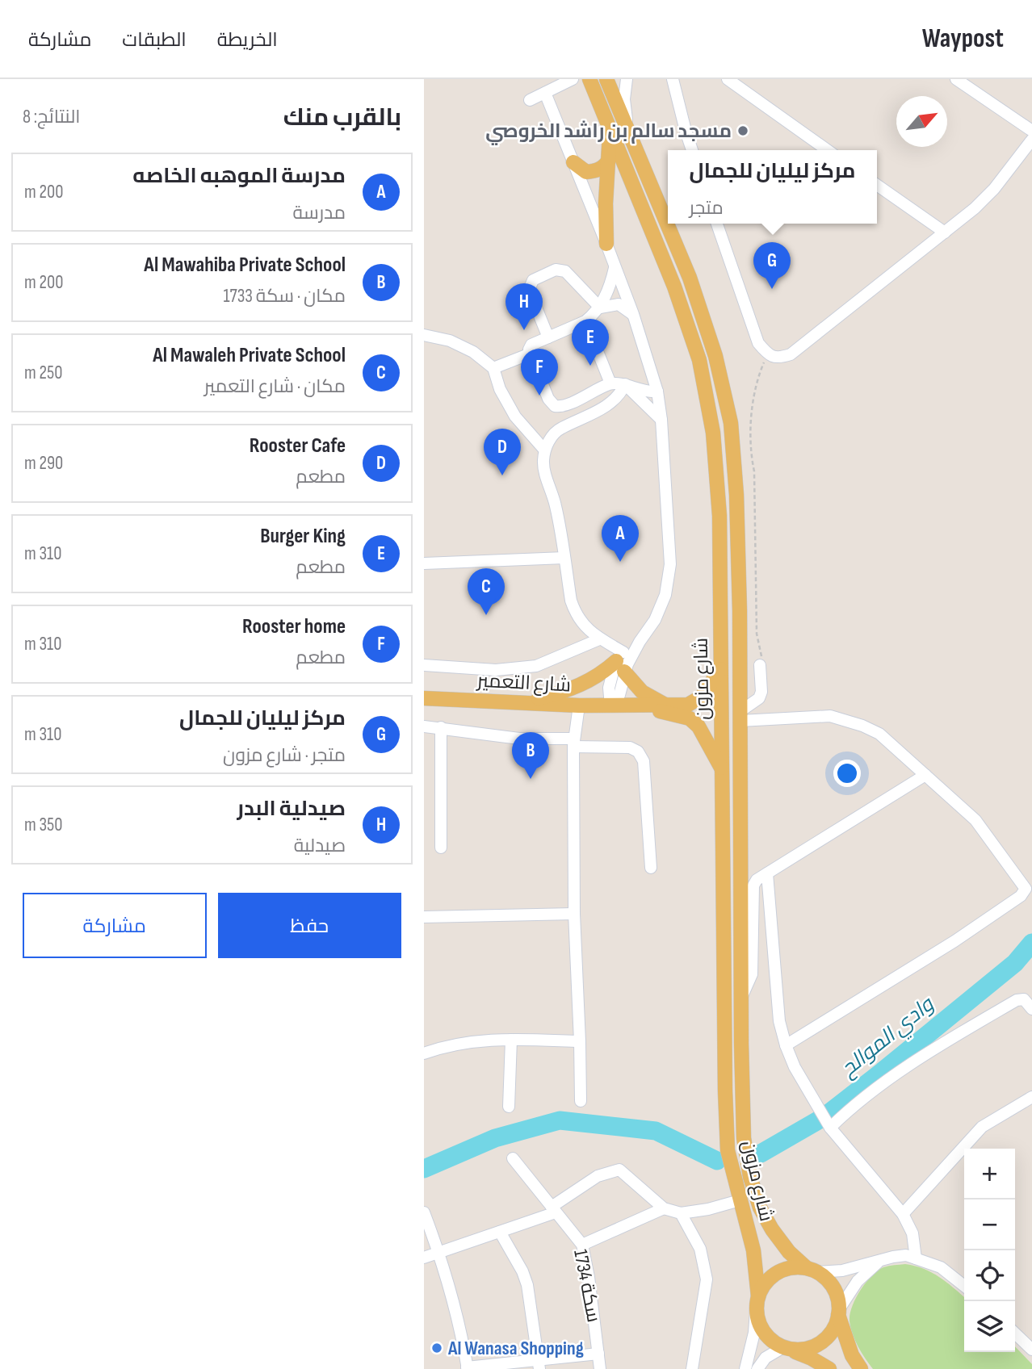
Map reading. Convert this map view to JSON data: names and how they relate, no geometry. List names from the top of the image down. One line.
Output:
{"streets":{"main road":["شارع مزون","شارع التعمير"],"street":["سكة 1734"]},"crossings":[["شارع مزون","شارع التعمير"]],"water":["وادي الموالح"],"places":["مسجد سالم بن راشد الخروصي","Al Wanasa Shopping"],"north":"top right","page":{"header":"Waypost","nav":["الخريطة","الطبقات","مشاركة"],"heading":["بالقرب منك","النتائج: 8"],"popup":["مركز ليليان للجمال","متجر"],"list":[{"mark":"A","name":"مدرسة الموهبه الخاصه","note":"مدرسة","value":"200 m"},{"mark":"B","name":"Al Mawahiba Private School","note":"مكان · سكة 1733","value":"200 m"},{"mark":"C","name":"Al Mawaleh Private School","note":"مكان · شارع التعمير","value":"250 m"},{"mark":"D","name":"Rooster Cafe","note":"مطعم","value":"290 m"},{"mark":"E","name":"Burger King","note":"مطعم","value":"310 m"},{"mark":"F","name":"Rooster home","note":"مطعم","value":"310 m"},{"mark":"G","name":"مركز ليليان للجمال","note":"متجر · شارع مزون","value":"310 m"},{"mark":"H","name":"صيدلية البدر","note":"صيدلية","value":"350 m"}],"pins":["G","H","E","F","D","A","C","B"],"buttons":["حفظ","مشاركة"],"map_buttons":["+","−"]}}
